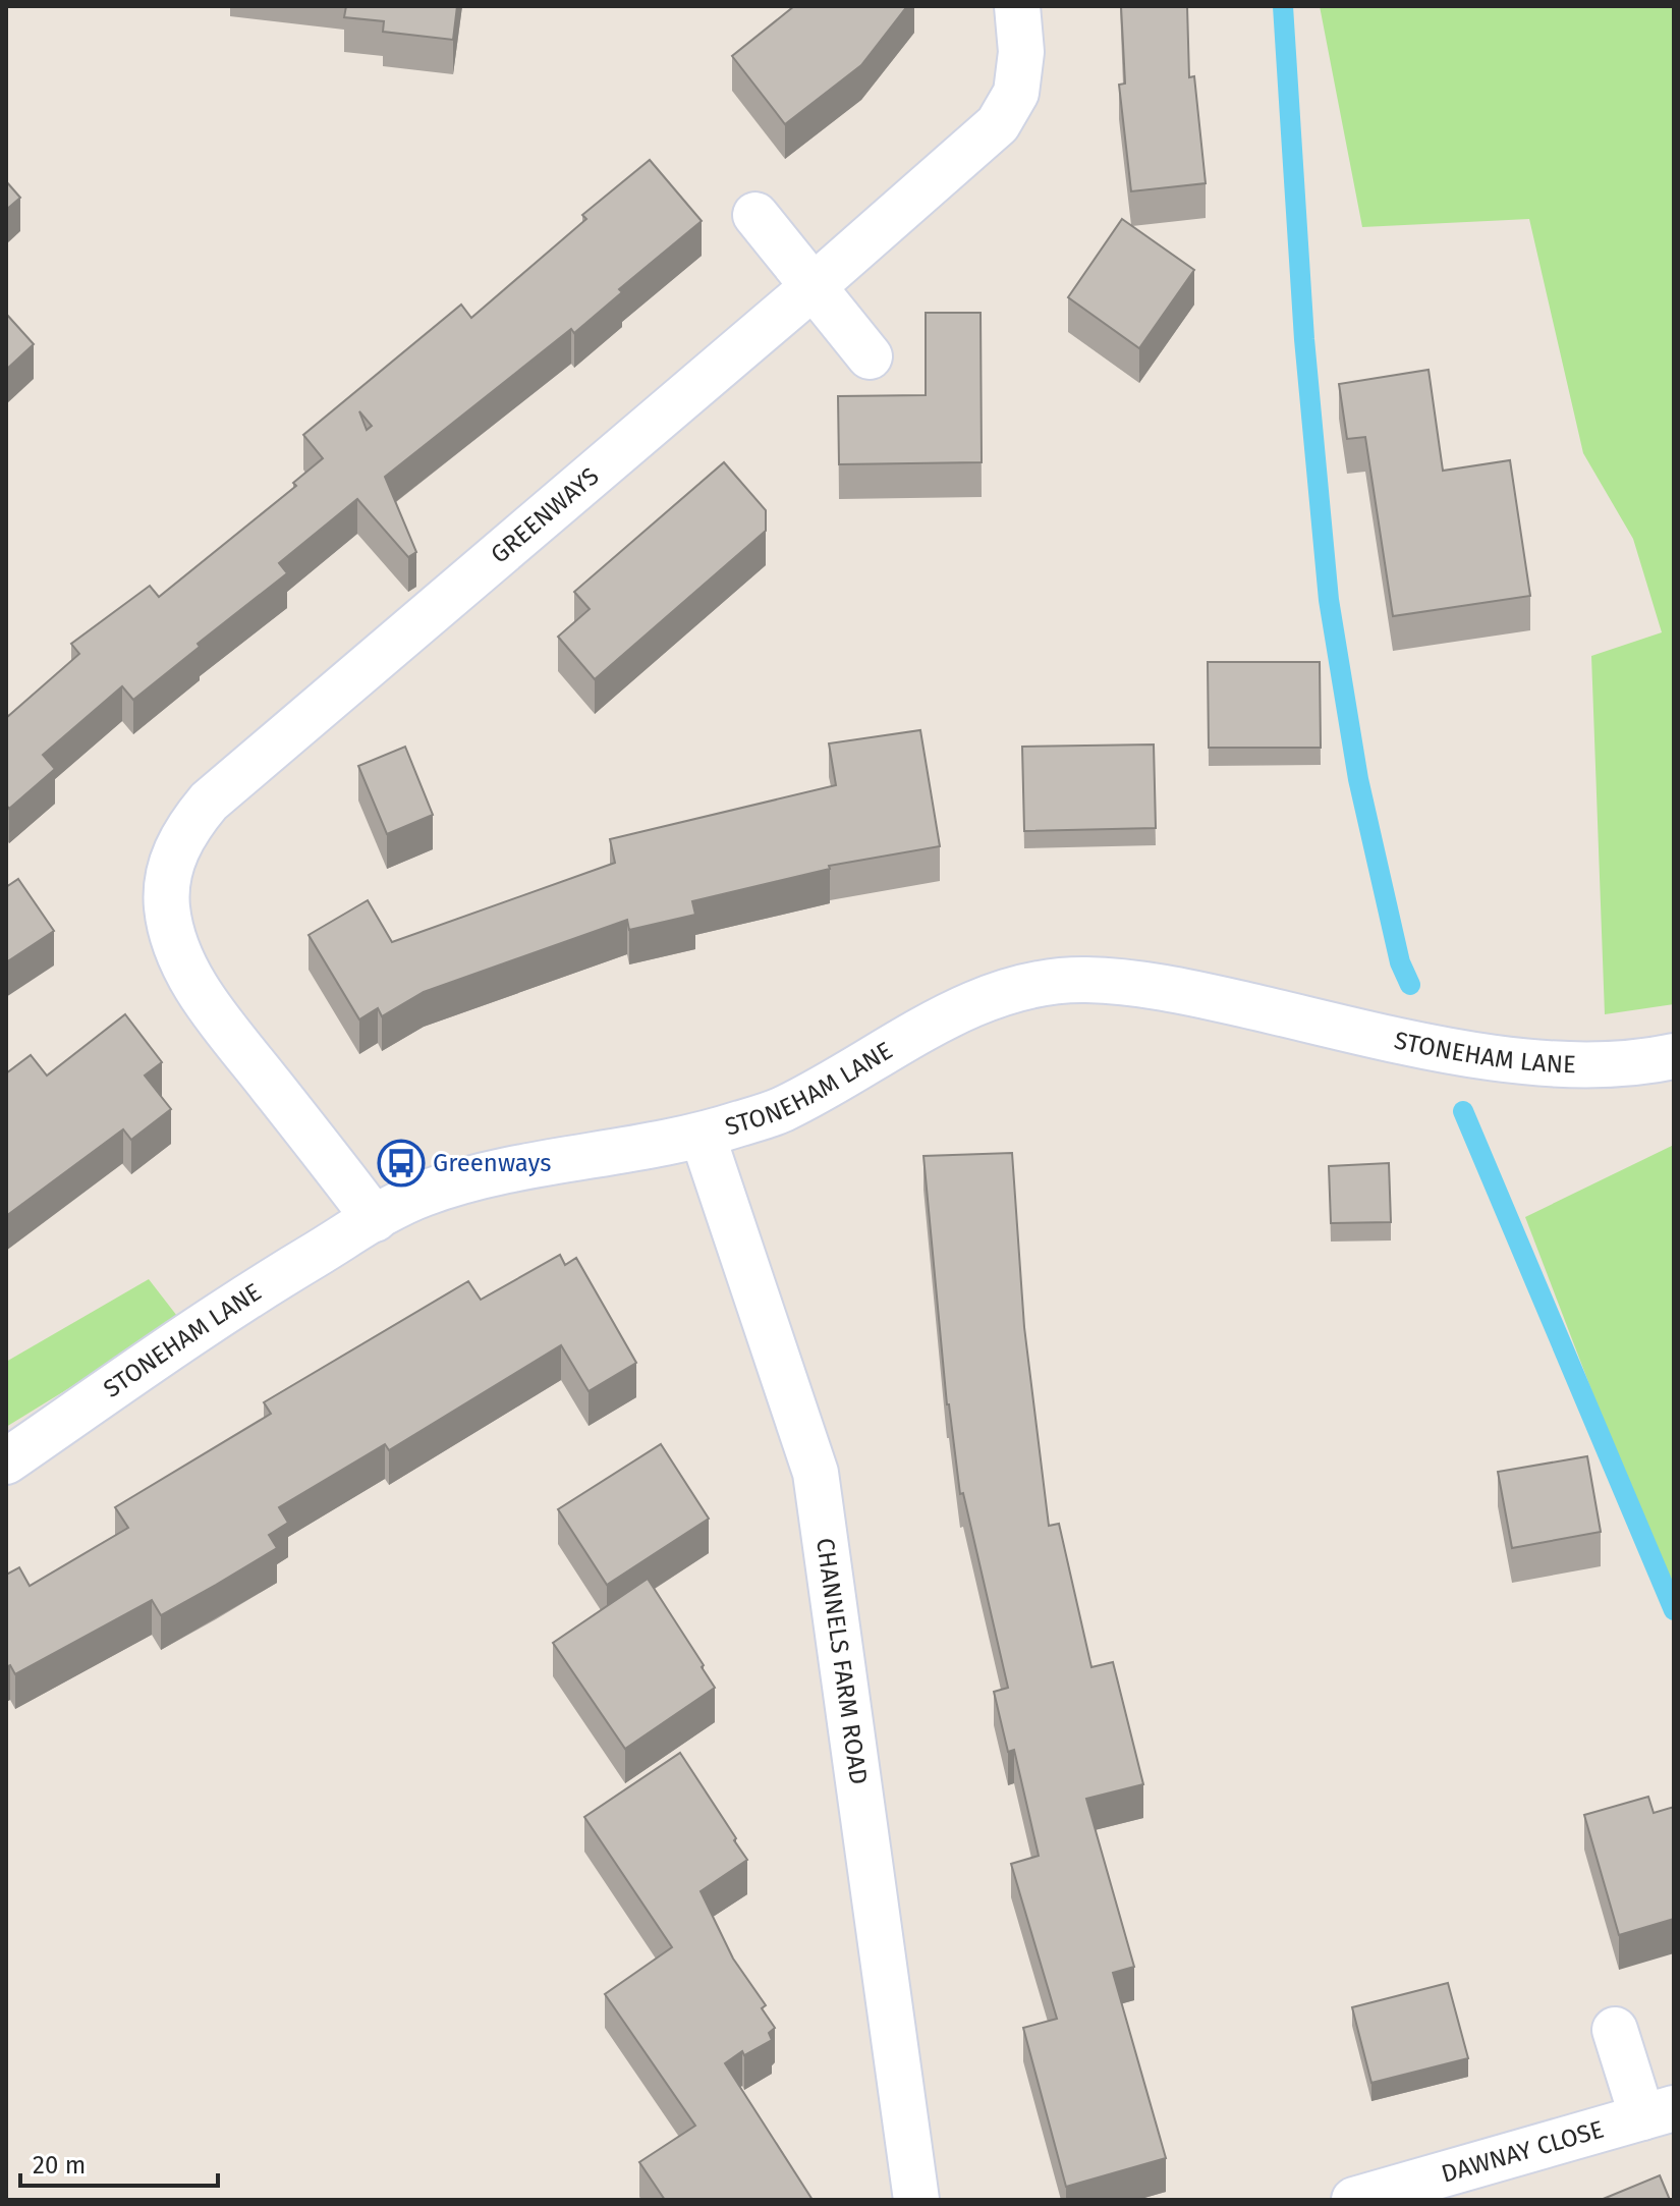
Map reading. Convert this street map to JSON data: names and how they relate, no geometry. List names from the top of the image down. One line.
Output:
{"streets":{"street":["GREENWAYS","STONEHAM LANE","CHANNELS FARM ROAD","DAWNAY CLOSE"]},"crossings":[["GREENWAYS","STONEHAM LANE"],["STONEHAM LANE","CHANNELS FARM ROAD"]],"places":{"bus stop":["Greenways"]},"scale_bar":"20 m"}
